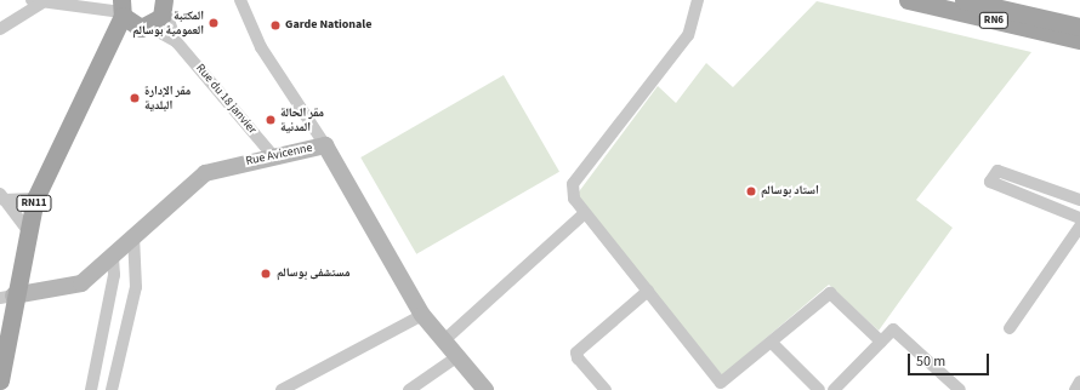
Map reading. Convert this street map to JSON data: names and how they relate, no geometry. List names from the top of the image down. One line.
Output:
{"streets":{"main road":["RN6","RN11"],"street":["Rue du 18 janvier","Rue Avicenne"]},"crossings":[["Rue du 18 janvier","Rue Avicenne"],["Rue Avicenne","RN11"]],"places":["المكتبة العمومية بوسالم","Garde Nationale","مقر الإدارة البلدية","مقر الحالة المدنية","استاد بوسالم","مستشفى بوسالم"],"scale_bar":"50 m"}
